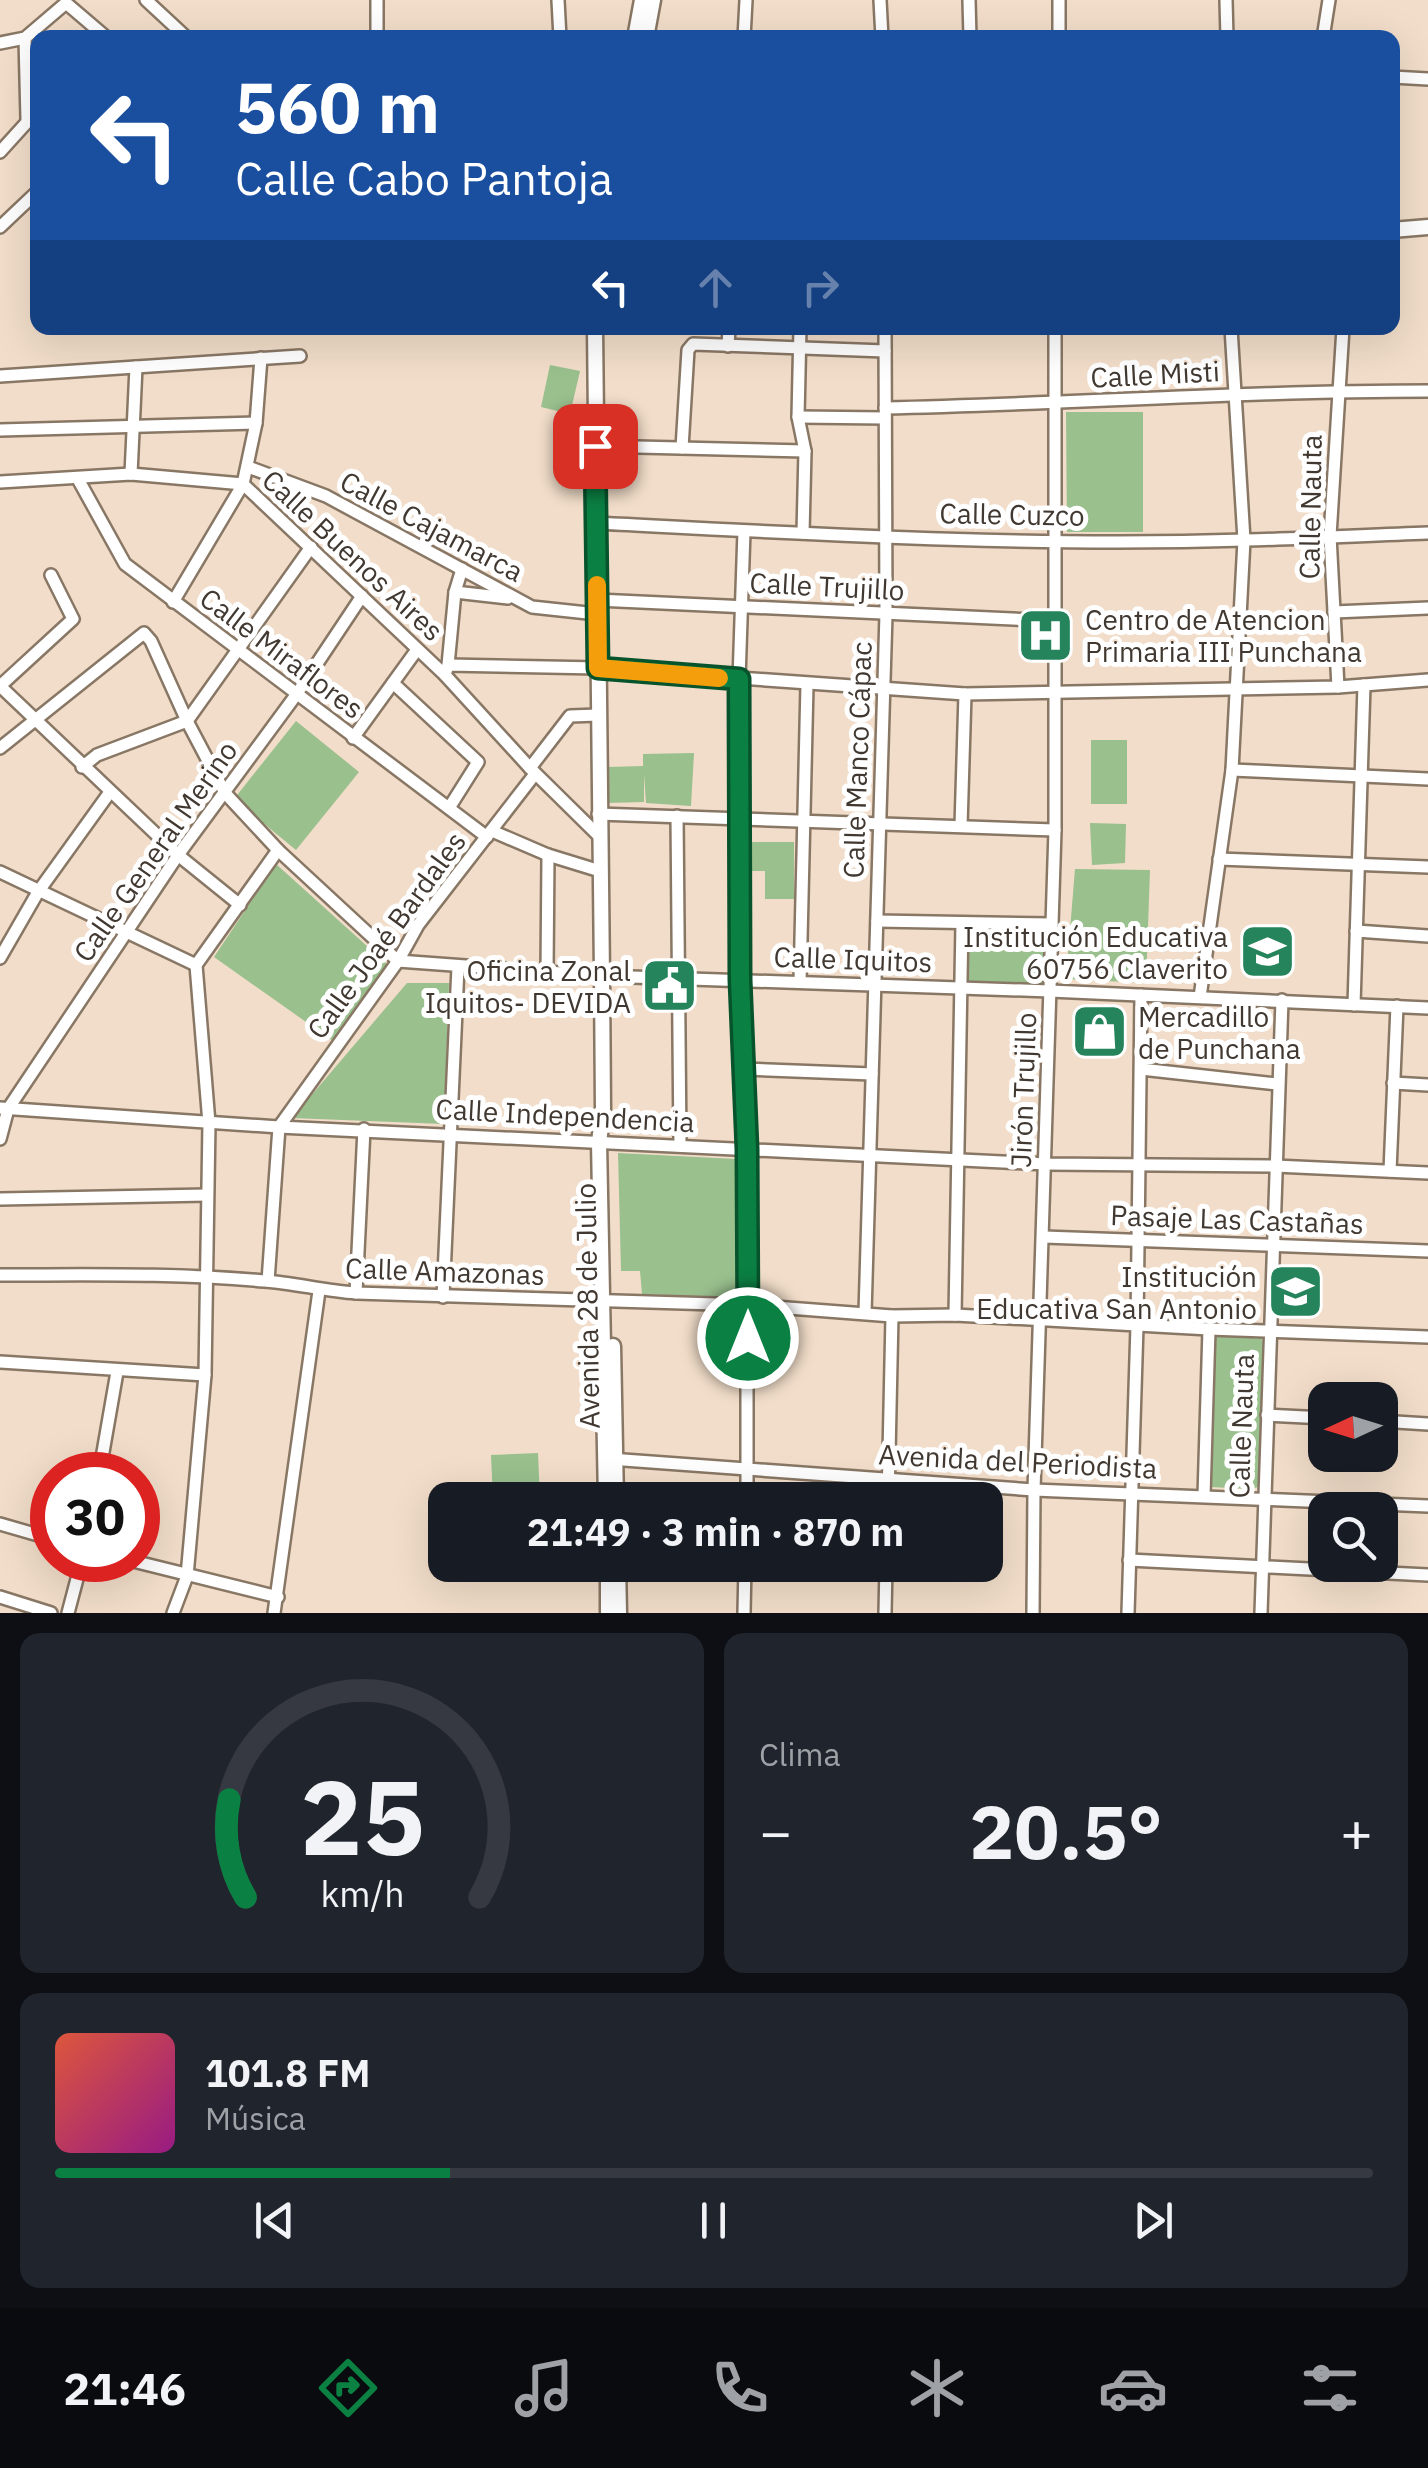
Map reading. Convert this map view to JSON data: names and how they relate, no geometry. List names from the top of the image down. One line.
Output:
{"streets":{"main road":["Avenida 28 de Julio"],"street":["Calle Misti","Calle Nauta","Calle Cuzco","Calle Cajamarca","Calle Buenos Aires","Calle Trujillo","Calle Miraflores","Calle Manco Cápac","Calle General Merino","Calle Joaé Bardales","Calle Iquitos","Jirón Trujillo","Calle Independencia","Pasaje Las Castañas","Calle Amazonas","Avenida del Periodista"]},"crossings":[["Calle Misti","Calle Nauta"],["Calle Misti","Calle Manco Cápac"],["Calle Misti","Jirón Trujillo"],["Calle Nauta","Calle Cuzco"],["Calle Nauta","Calle Iquitos"],["Calle Nauta","Calle Independencia"],["Calle Nauta","Pasaje Las Castañas"],["Calle Nauta","Calle Amazonas"],["Calle Nauta","Avenida del Periodista"],["Calle Cuzco","Calle Manco Cápac"],["Calle Cuzco","Jirón Trujillo"],["Calle Cuzco","Avenida 28 de Julio"],["Calle Cajamarca","Calle Trujillo"],["Calle Cajamarca","Avenida 28 de Julio"],["Calle Buenos Aires","Calle Miraflores"],["Calle Buenos Aires","Calle General Merino"],["Calle Buenos Aires","Calle Joaé Bardales"],["Calle Buenos Aires","Avenida 28 de Julio"],["Calle Trujillo","Calle Manco Cápac"],["Calle Trujillo","Jirón Trujillo"],["Calle Trujillo","Avenida 28 de Julio"],["Calle Miraflores","Calle General Merino"],["Calle Miraflores","Calle Joaé Bardales"],["Calle Miraflores","Avenida 28 de Julio"],["Calle Manco Cápac","Calle Iquitos"],["Calle Manco Cápac","Calle Independencia"],["Calle Manco Cápac","Calle Amazonas"],["Calle General Merino","Calle Independencia"],["Calle Joaé Bardales","Calle Iquitos"],["Calle Joaé Bardales","Calle Independencia"],["Calle Joaé Bardales","Avenida 28 de Julio"],["Calle Iquitos","Jirón Trujillo"],["Calle Iquitos","Avenida 28 de Julio"],["Jirón Trujillo","Calle Independencia"],["Jirón Trujillo","Pasaje Las Castañas"],["Jirón Trujillo","Calle Amazonas"],["Jirón Trujillo","Avenida del Periodista"],["Calle Independencia","Avenida 28 de Julio"],["Calle Amazonas","Avenida 28 de Julio"],["Avenida 28 de Julio","Avenida del Periodista"]],"places":{"hospital":["Centro de Atencion Primaria III Punchana"],"school or university":["Institución Educativa 60756 Claverito","Institución Educativa San Antonio"],"public building":["Oficina Zonal Iquitos- DEVIDA"],"shop":["Mercadillo de Punchana"]},"north":"left","page":{"turn":["560 m","Calle Cabo Pantoja"],"limit":"30","trip":"21:49 · 3 min · 870 m","tile":"Clima","heat":["−","20.5°","+"],"song":["101.8 FM","Música"],"tabs":"21:46","gauge":["25","km/h"]}}
